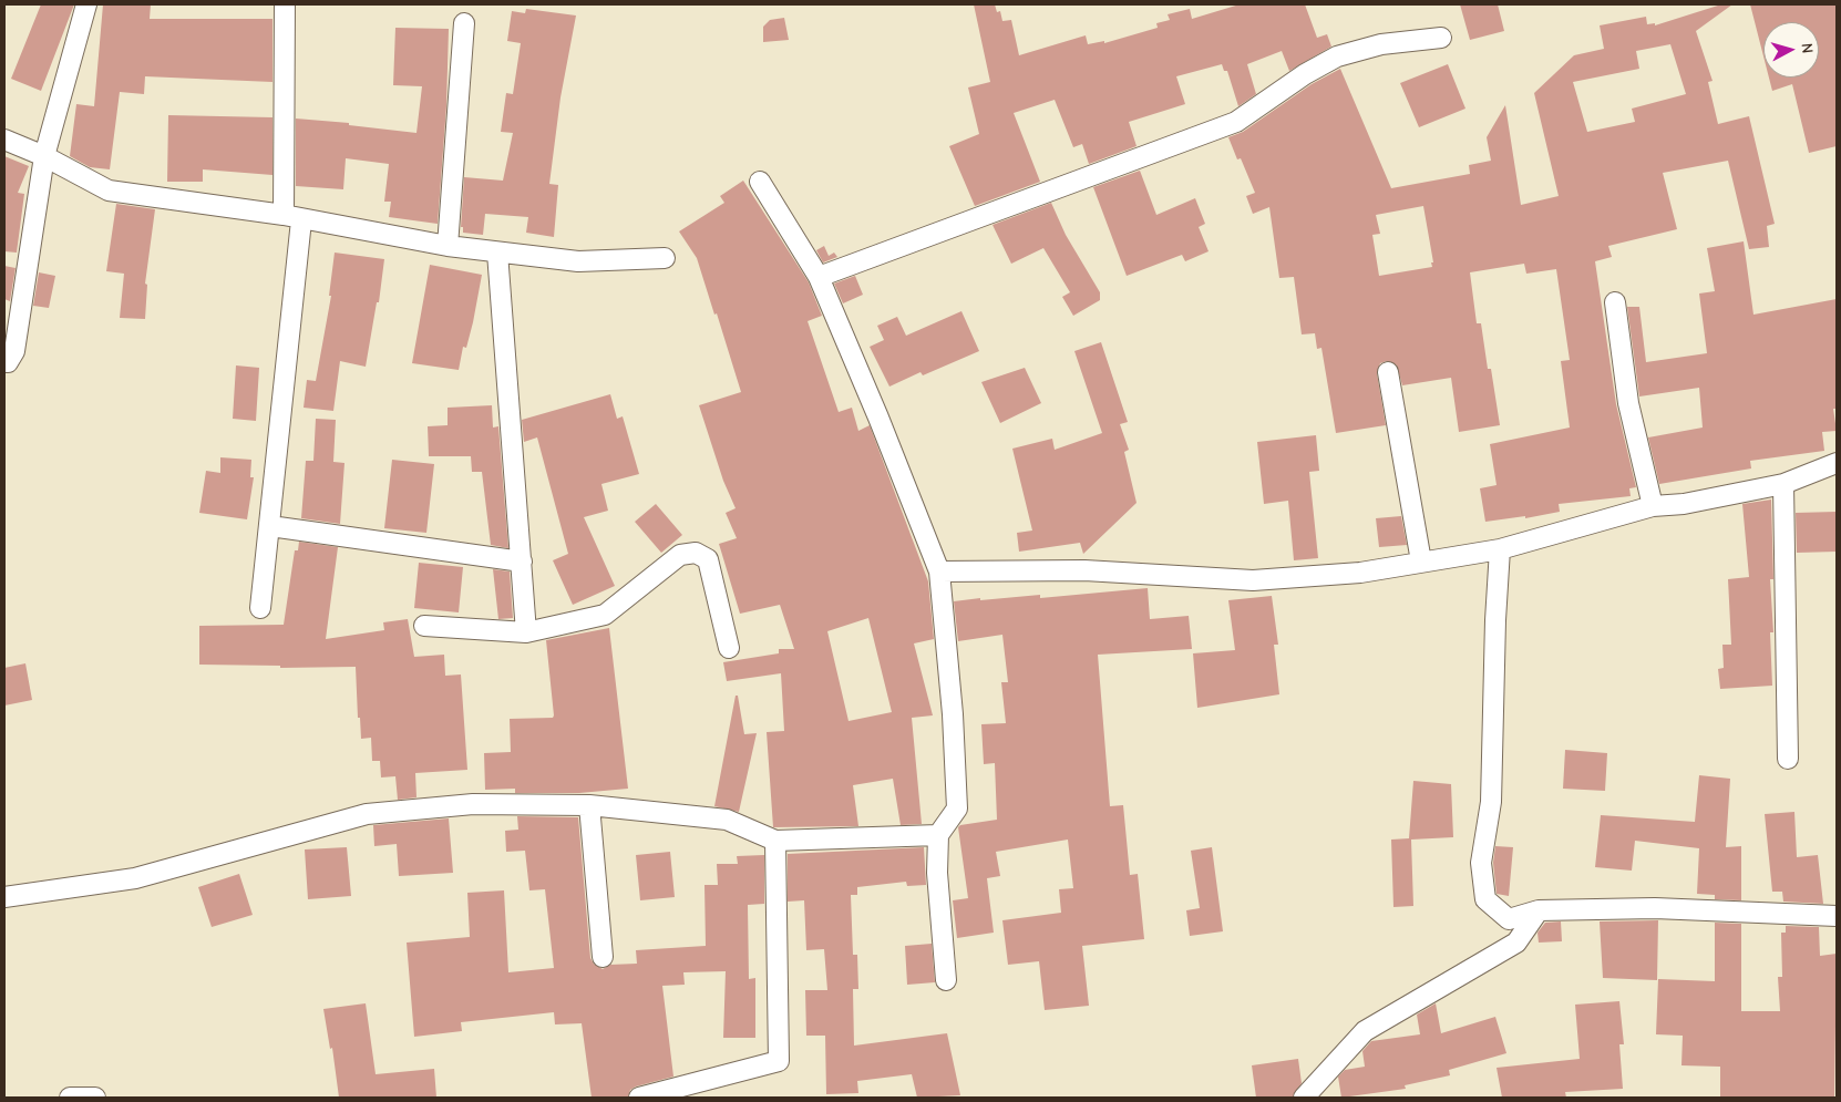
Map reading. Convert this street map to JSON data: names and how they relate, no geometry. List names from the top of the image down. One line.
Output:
{"north":"right"}
